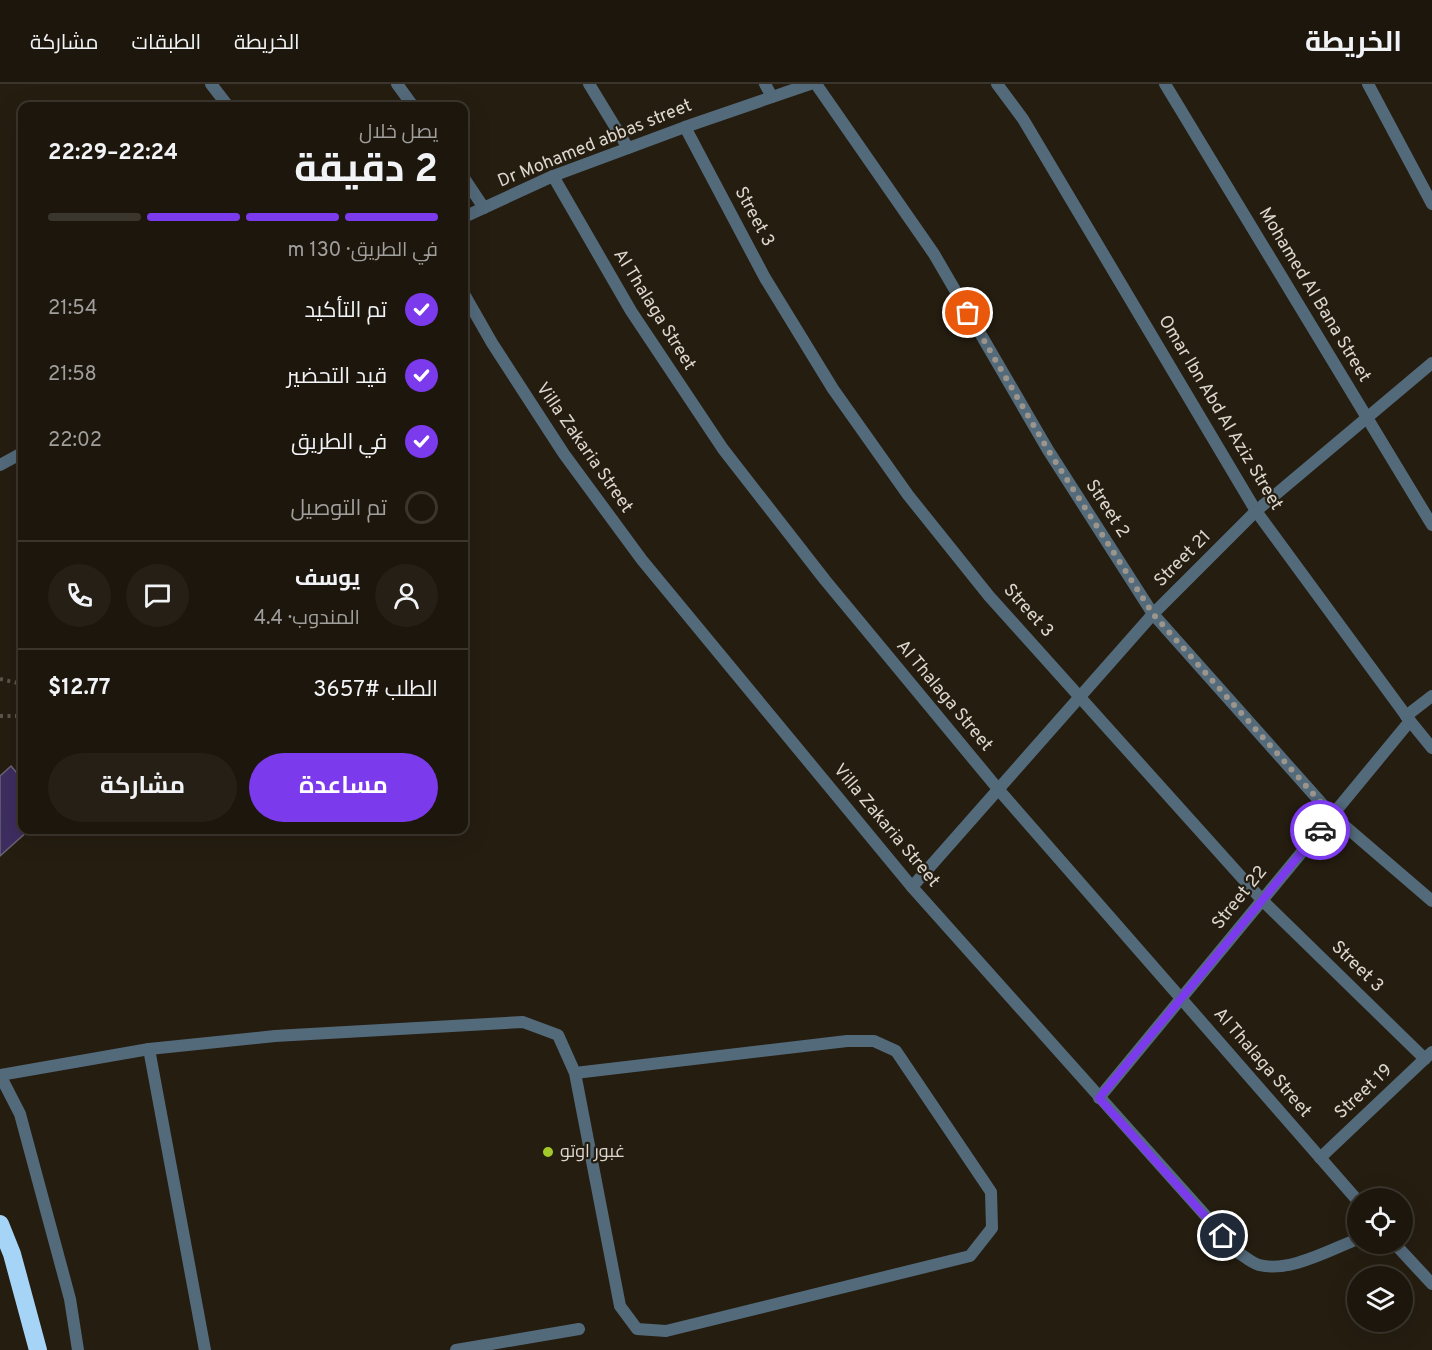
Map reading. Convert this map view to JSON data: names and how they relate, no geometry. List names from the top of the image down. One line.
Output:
{"streets":{"street":["Dr Mohamed abbas street","Street 3","Mohamed Al Bana Street","Al Thalaga Street","Omar Ibn Abd Al Aziz Street","Villa Zakaria Street","Street 2","Street 21","Street 22","Street 19"]},"crossings":[["Dr Mohamed abbas street","Street 3"],["Dr Mohamed abbas street","Al Thalaga Street"],["Street 3","Street 21"],["Street 3","Street 22"],["Street 3","Street 19"],["Mohamed Al Bana Street","Street 21"],["Al Thalaga Street","Street 21"],["Al Thalaga Street","Street 22"],["Al Thalaga Street","Street 19"],["Omar Ibn Abd Al Aziz Street","Street 21"],["Omar Ibn Abd Al Aziz Street","Street 22"],["Villa Zakaria Street","Street 21"],["Villa Zakaria Street","Street 22"],["Street 2","Street 21"],["Street 2","Street 22"]],"places":["غبور اوتو"],"page":{"header":"الخريطة","nav":["الخريطة","الطبقات","مشاركة"],"heading":["2 دقيقة","يصل خلال","22:24–22:29"],"panel":["يوسف","المندوب · 4.4","الطلب #3657","$12.77"],"bar":"في الطريق · 130 m","list":[["تم التأكيد","21:54"],["قيد التحضير","21:58"],["في الطريق","22:02"],"تم التوصيل"],"buttons":["مساعدة","مشاركة"]}}
